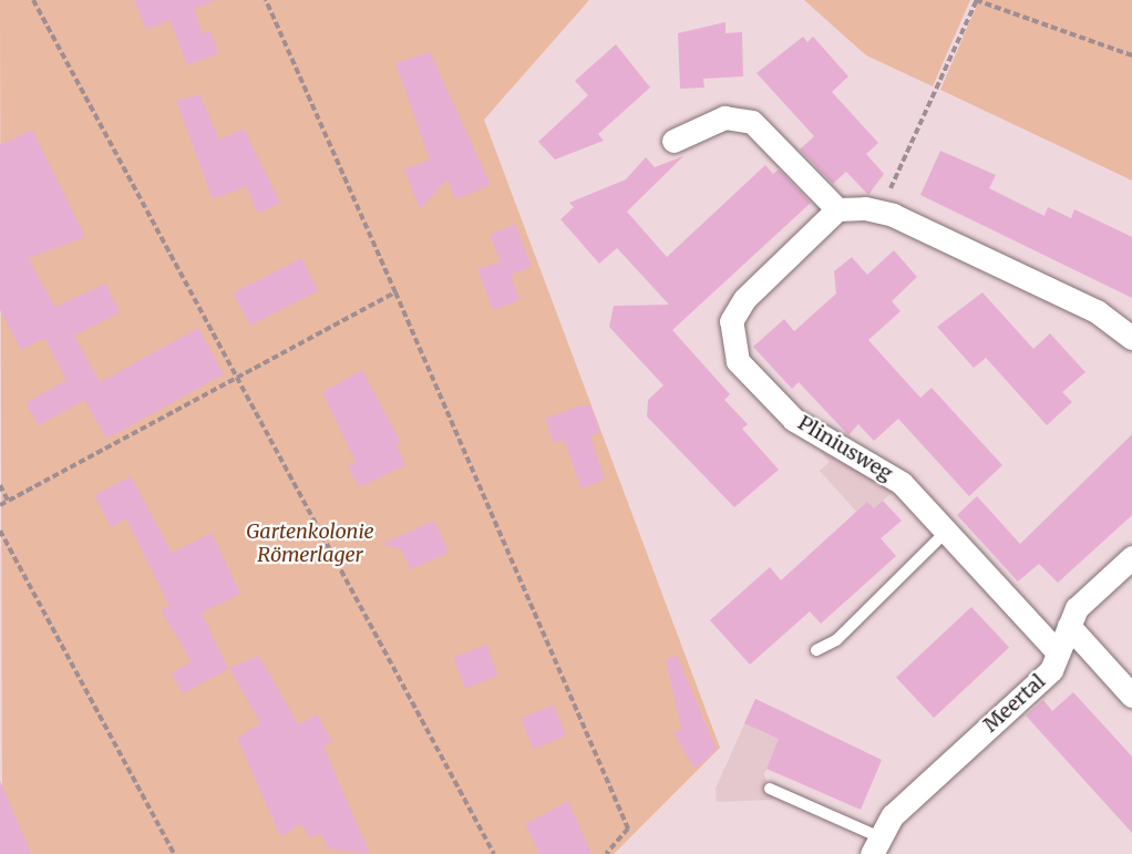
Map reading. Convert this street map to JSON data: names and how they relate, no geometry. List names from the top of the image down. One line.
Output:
{"streets":{"street":["Pliniusweg","Meertal"]},"crossings":[["Pliniusweg","Meertal"]],"parks":["Gartenkolonie Römerlager"]}
